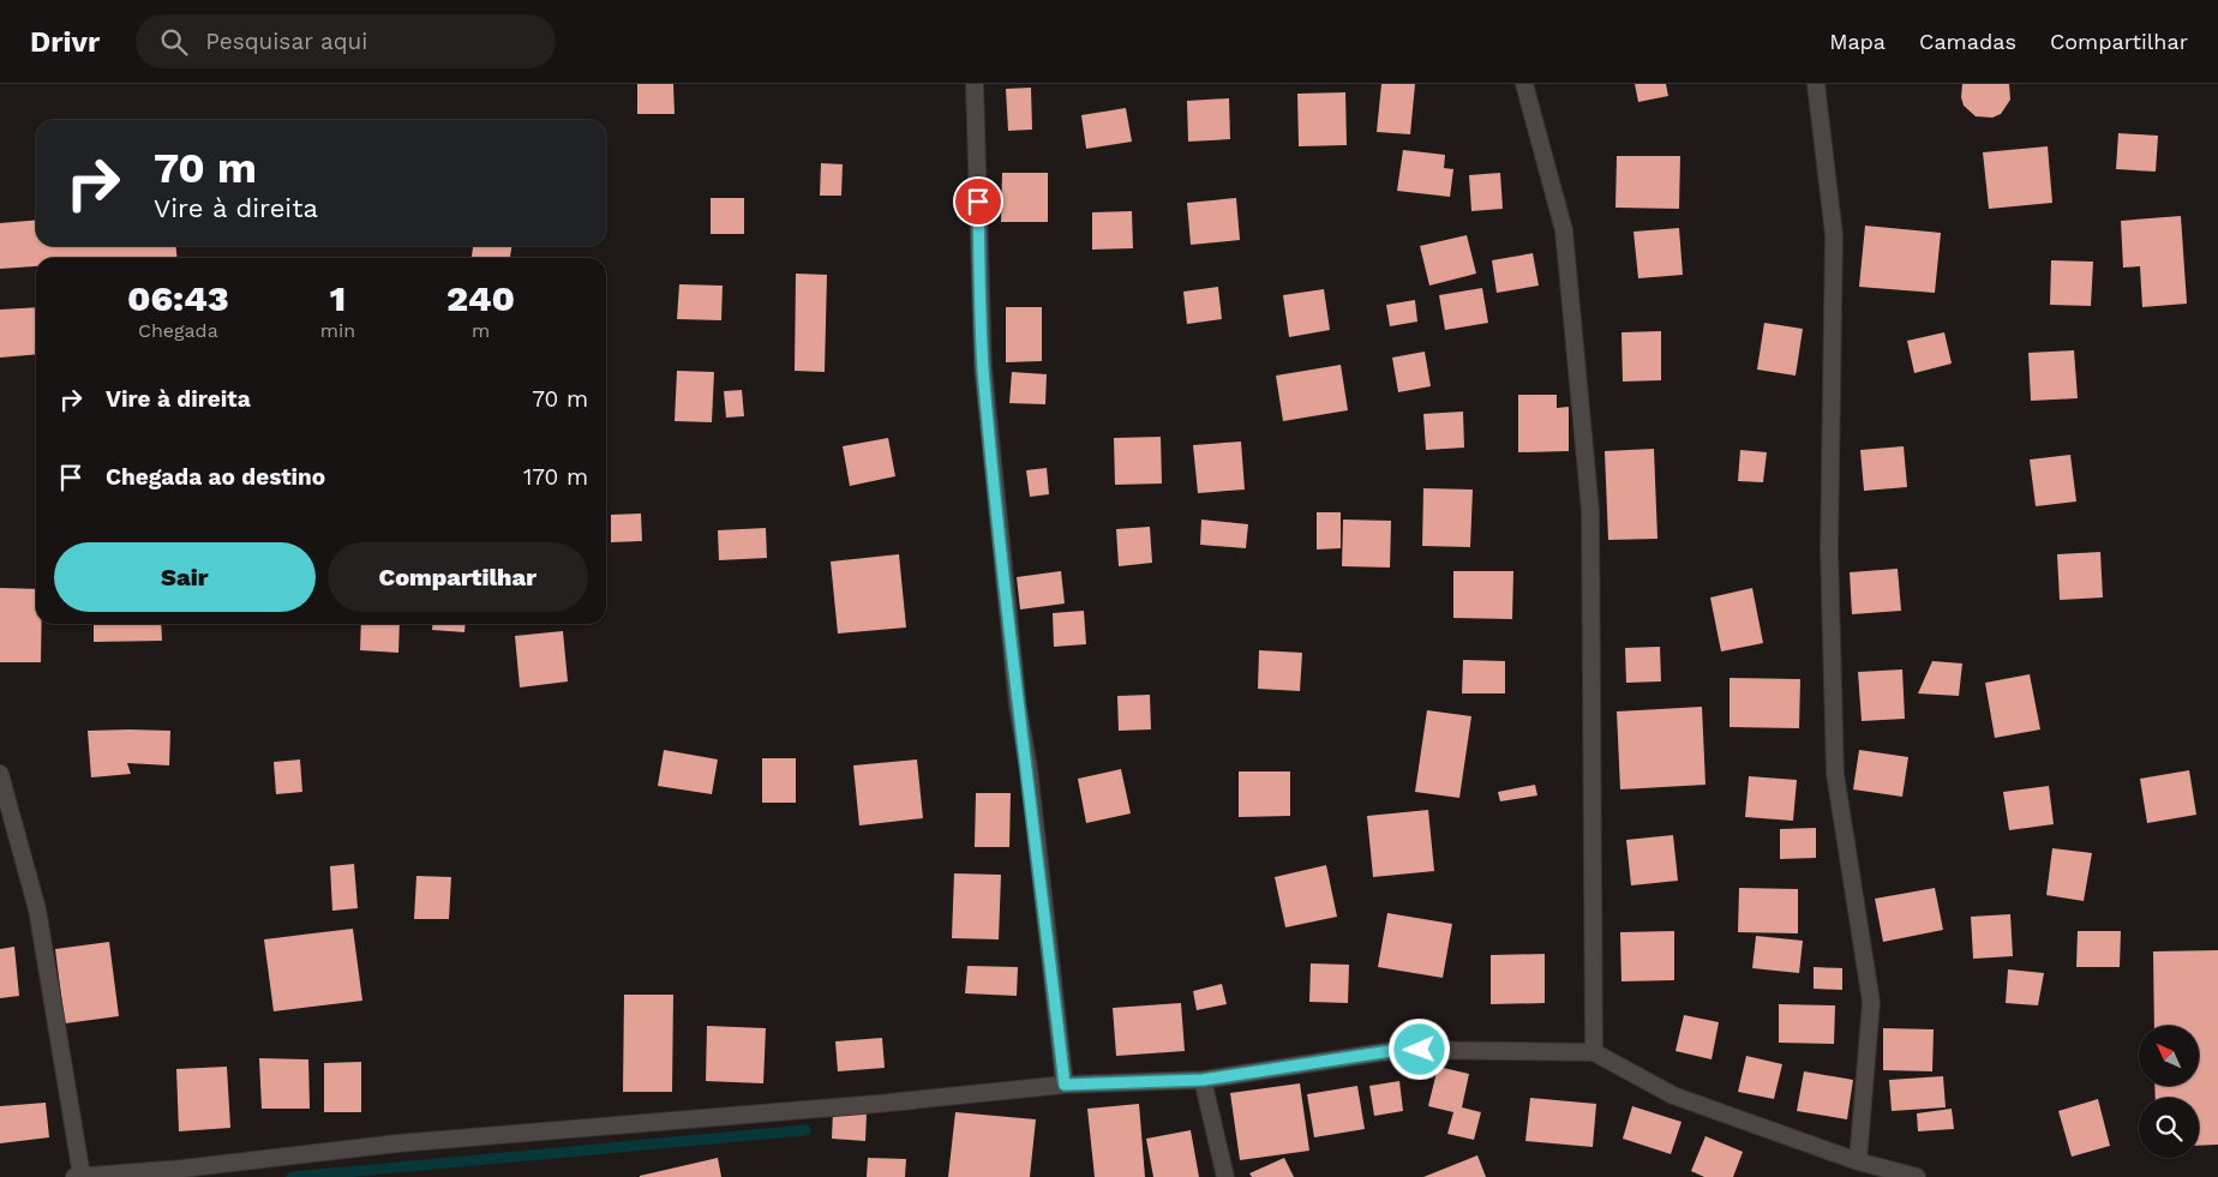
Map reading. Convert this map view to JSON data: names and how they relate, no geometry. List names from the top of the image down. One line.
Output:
{"north":"top left","page":{"header":"Drivr","search":"Pesquisar aqui","nav":["Mapa","Camadas","Compartilhar"],"turn":["70 m","Vire à direita"],"eta":["06:43","Chegada","1","min","240","m"],"list":[{"name":"Vire à direita","value":"70 m"},{"name":"Chegada ao destino","value":"170 m"}],"buttons":["Sair","Compartilhar"]}}
